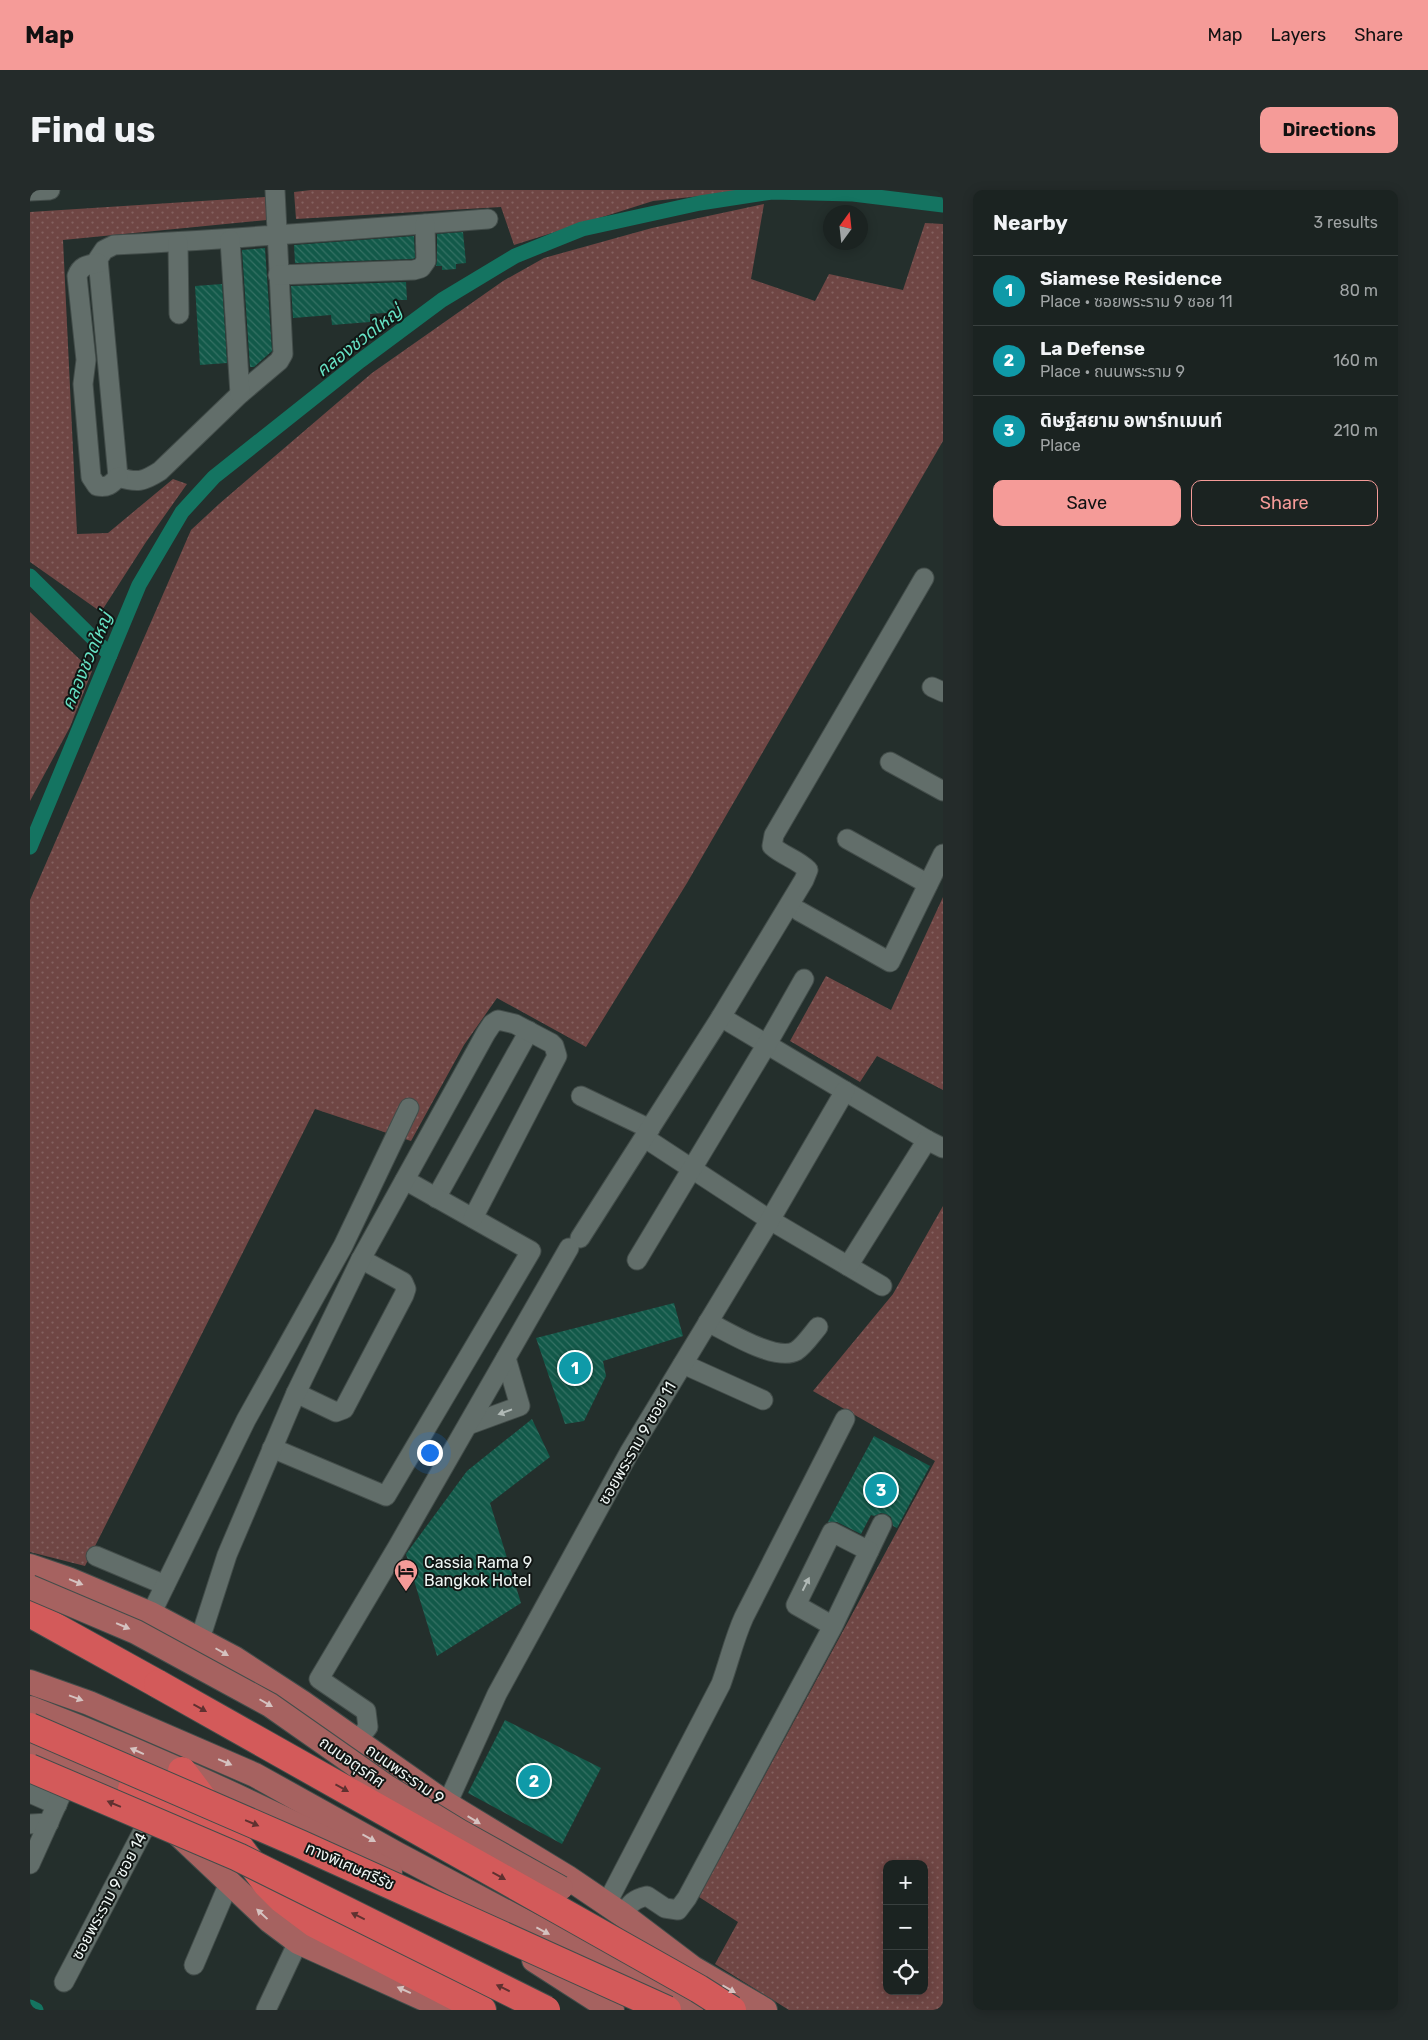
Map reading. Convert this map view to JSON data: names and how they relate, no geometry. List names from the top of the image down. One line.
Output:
{"streets":{"highway":["ทางพิเศษศรีรัช"],"main road":["ถนนจตุรทิศ","ถนนพระราม 9"],"street":["ซอยพระราม 9 ซอย 11","ซอยพระราม 9 ซอย 14"]},"crossings":[["ซอยพระราม 9 ซอย 11","ถนนพระราม 9"],["ถนนจตุรทิศ","ถนนพระราม 9"]],"water":["คลองชวดใหญ่"],"places":{"hotel":["Cassia Rama 9 Bangkok Hotel"]},"north":"top","page":{"header":"Map","nav":["Map","Layers","Share"],"buttons":["Directions",["Save","Share"]],"title":"Find us","heading":["Nearby","3 results"],"list":[{"mark":"1","name":"Siamese Residence","note":"Place · ซอยพระราม 9 ซอย 11","value":"80 m"},{"mark":"2","name":"La Defense","note":"Place · ถนนพระราม 9","value":"160 m"},{"mark":"3","name":"ดิษฐ์สยาม อพาร์ทเมนท์","note":"Place","value":"210 m"}],"pins":["1","3","2"],"map_buttons":["+","−"]}}
